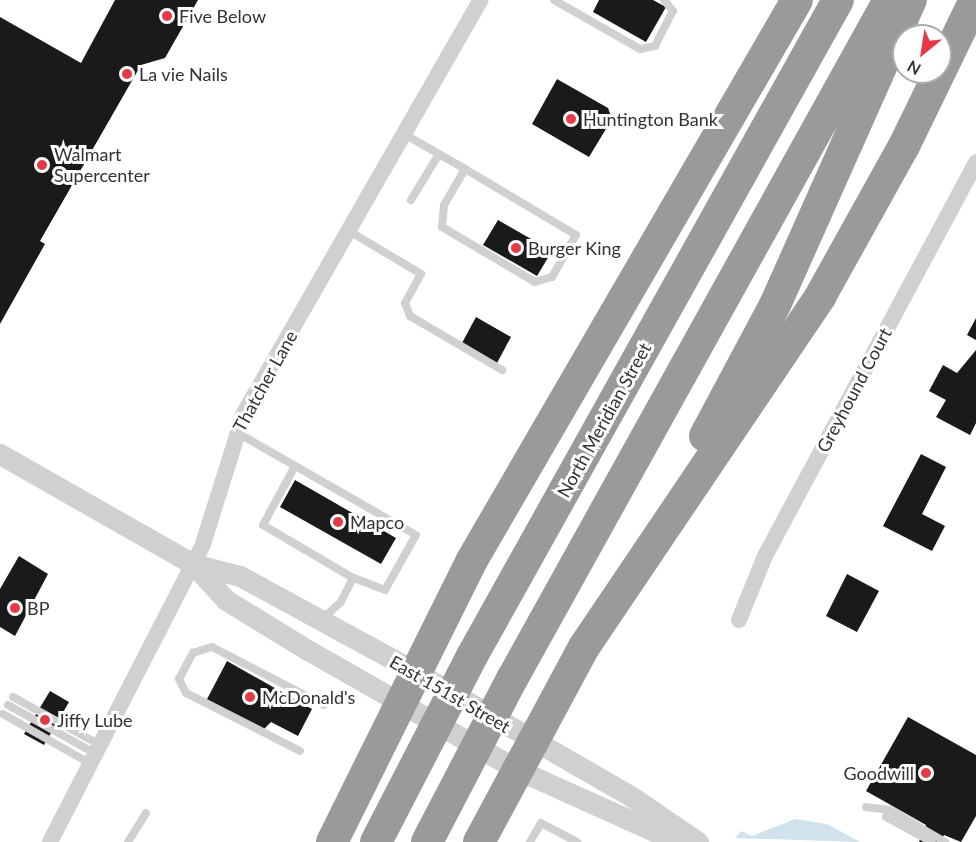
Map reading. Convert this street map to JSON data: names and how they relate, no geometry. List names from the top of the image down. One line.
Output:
{"streets":{"highway":["North Meridian Street"],"street":["Thatcher Lane","Greyhound Court","East 151st Street"]},"crossings":[["Thatcher Lane","East 151st Street"]],"places":["Five Below","La vie Nails","Huntington Bank","Walmart Supercenter","Burger King","Mapco","BP","McDonald's","Jiffy Lube","Goodwill"],"north":"bottom left"}
